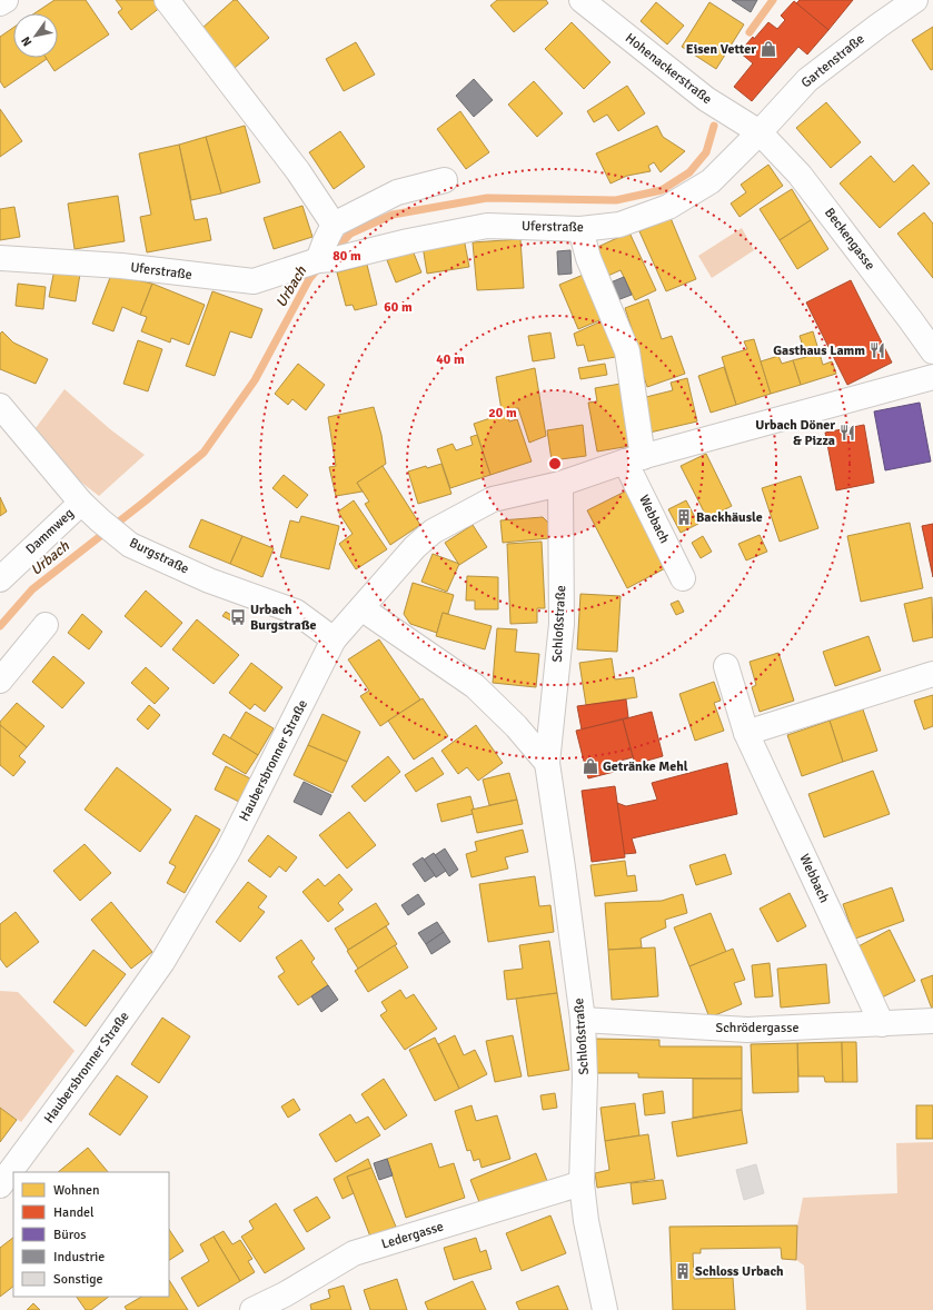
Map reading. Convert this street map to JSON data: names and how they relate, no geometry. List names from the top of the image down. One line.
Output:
{"streets":{"street":["Gartenstraße","Hohenackerstraße","Uferstraße","Beckengasse","Webbach","Dammweg","Burgstraße","Schloßstraße","Haubersbronner Straße","Schrödergasse","Ledergasse"]},"crossings":[["Gartenstraße","Hohenackerstraße"],["Gartenstraße","Uferstraße"],["Gartenstraße","Beckengasse"],["Hohenackerstraße","Uferstraße"],["Hohenackerstraße","Beckengasse"],["Uferstraße","Beckengasse"],["Webbach","Haubersbronner Straße"],["Webbach","Schrödergasse"],["Dammweg","Burgstraße"],["Burgstraße","Haubersbronner Straße"],["Schloßstraße","Haubersbronner Straße"],["Schloßstraße","Schrödergasse"],["Schloßstraße","Ledergasse"]],"water":["Urbach"],"places":{"shop":["Eisen Vetter","Getränke Mehl"],"restaurant":["Gasthaus Lamm","Urbach Döner & Pizza"],"building":["Backhäusle","Schloss Urbach"],"bus stop":["Urbach Burgstraße"]},"legend":["Wohnen","Handel","Büros","Industrie","Sonstige"],"north":"bottom left","rings":["80 m","60 m","40 m","20 m"]}
